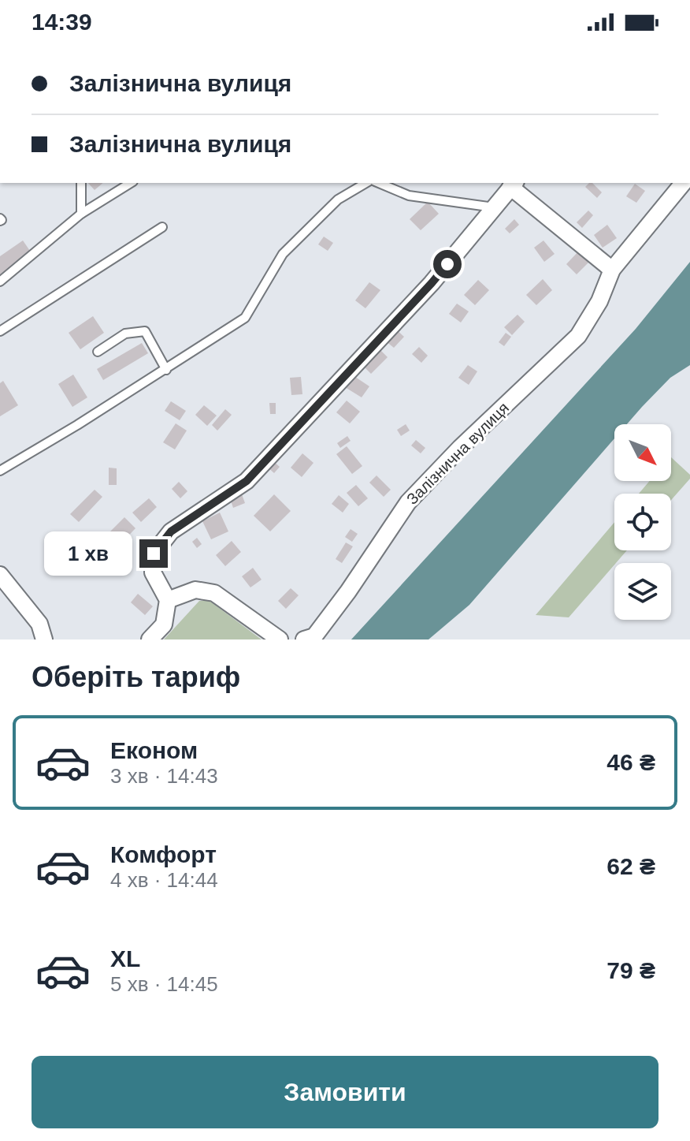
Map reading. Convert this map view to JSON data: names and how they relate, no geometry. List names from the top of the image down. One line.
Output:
{"streets":{"street":["Залізнична вулиця"]},"north":"bottom right","page":{"status":"14:39","banner":["Залізнична вулиця","Залізнична вулиця"],"bubble":"1 хв","heading":"Оберіть тариф","list":[{"name":"Економ","note":"3 хв · 14:43","value":"46 ₴"},{"name":"Комфорт","note":"4 хв · 14:44","value":"62 ₴"},{"name":"XL","note":"5 хв · 14:45","value":"79 ₴"}],"buttons":"Замовити"}}
